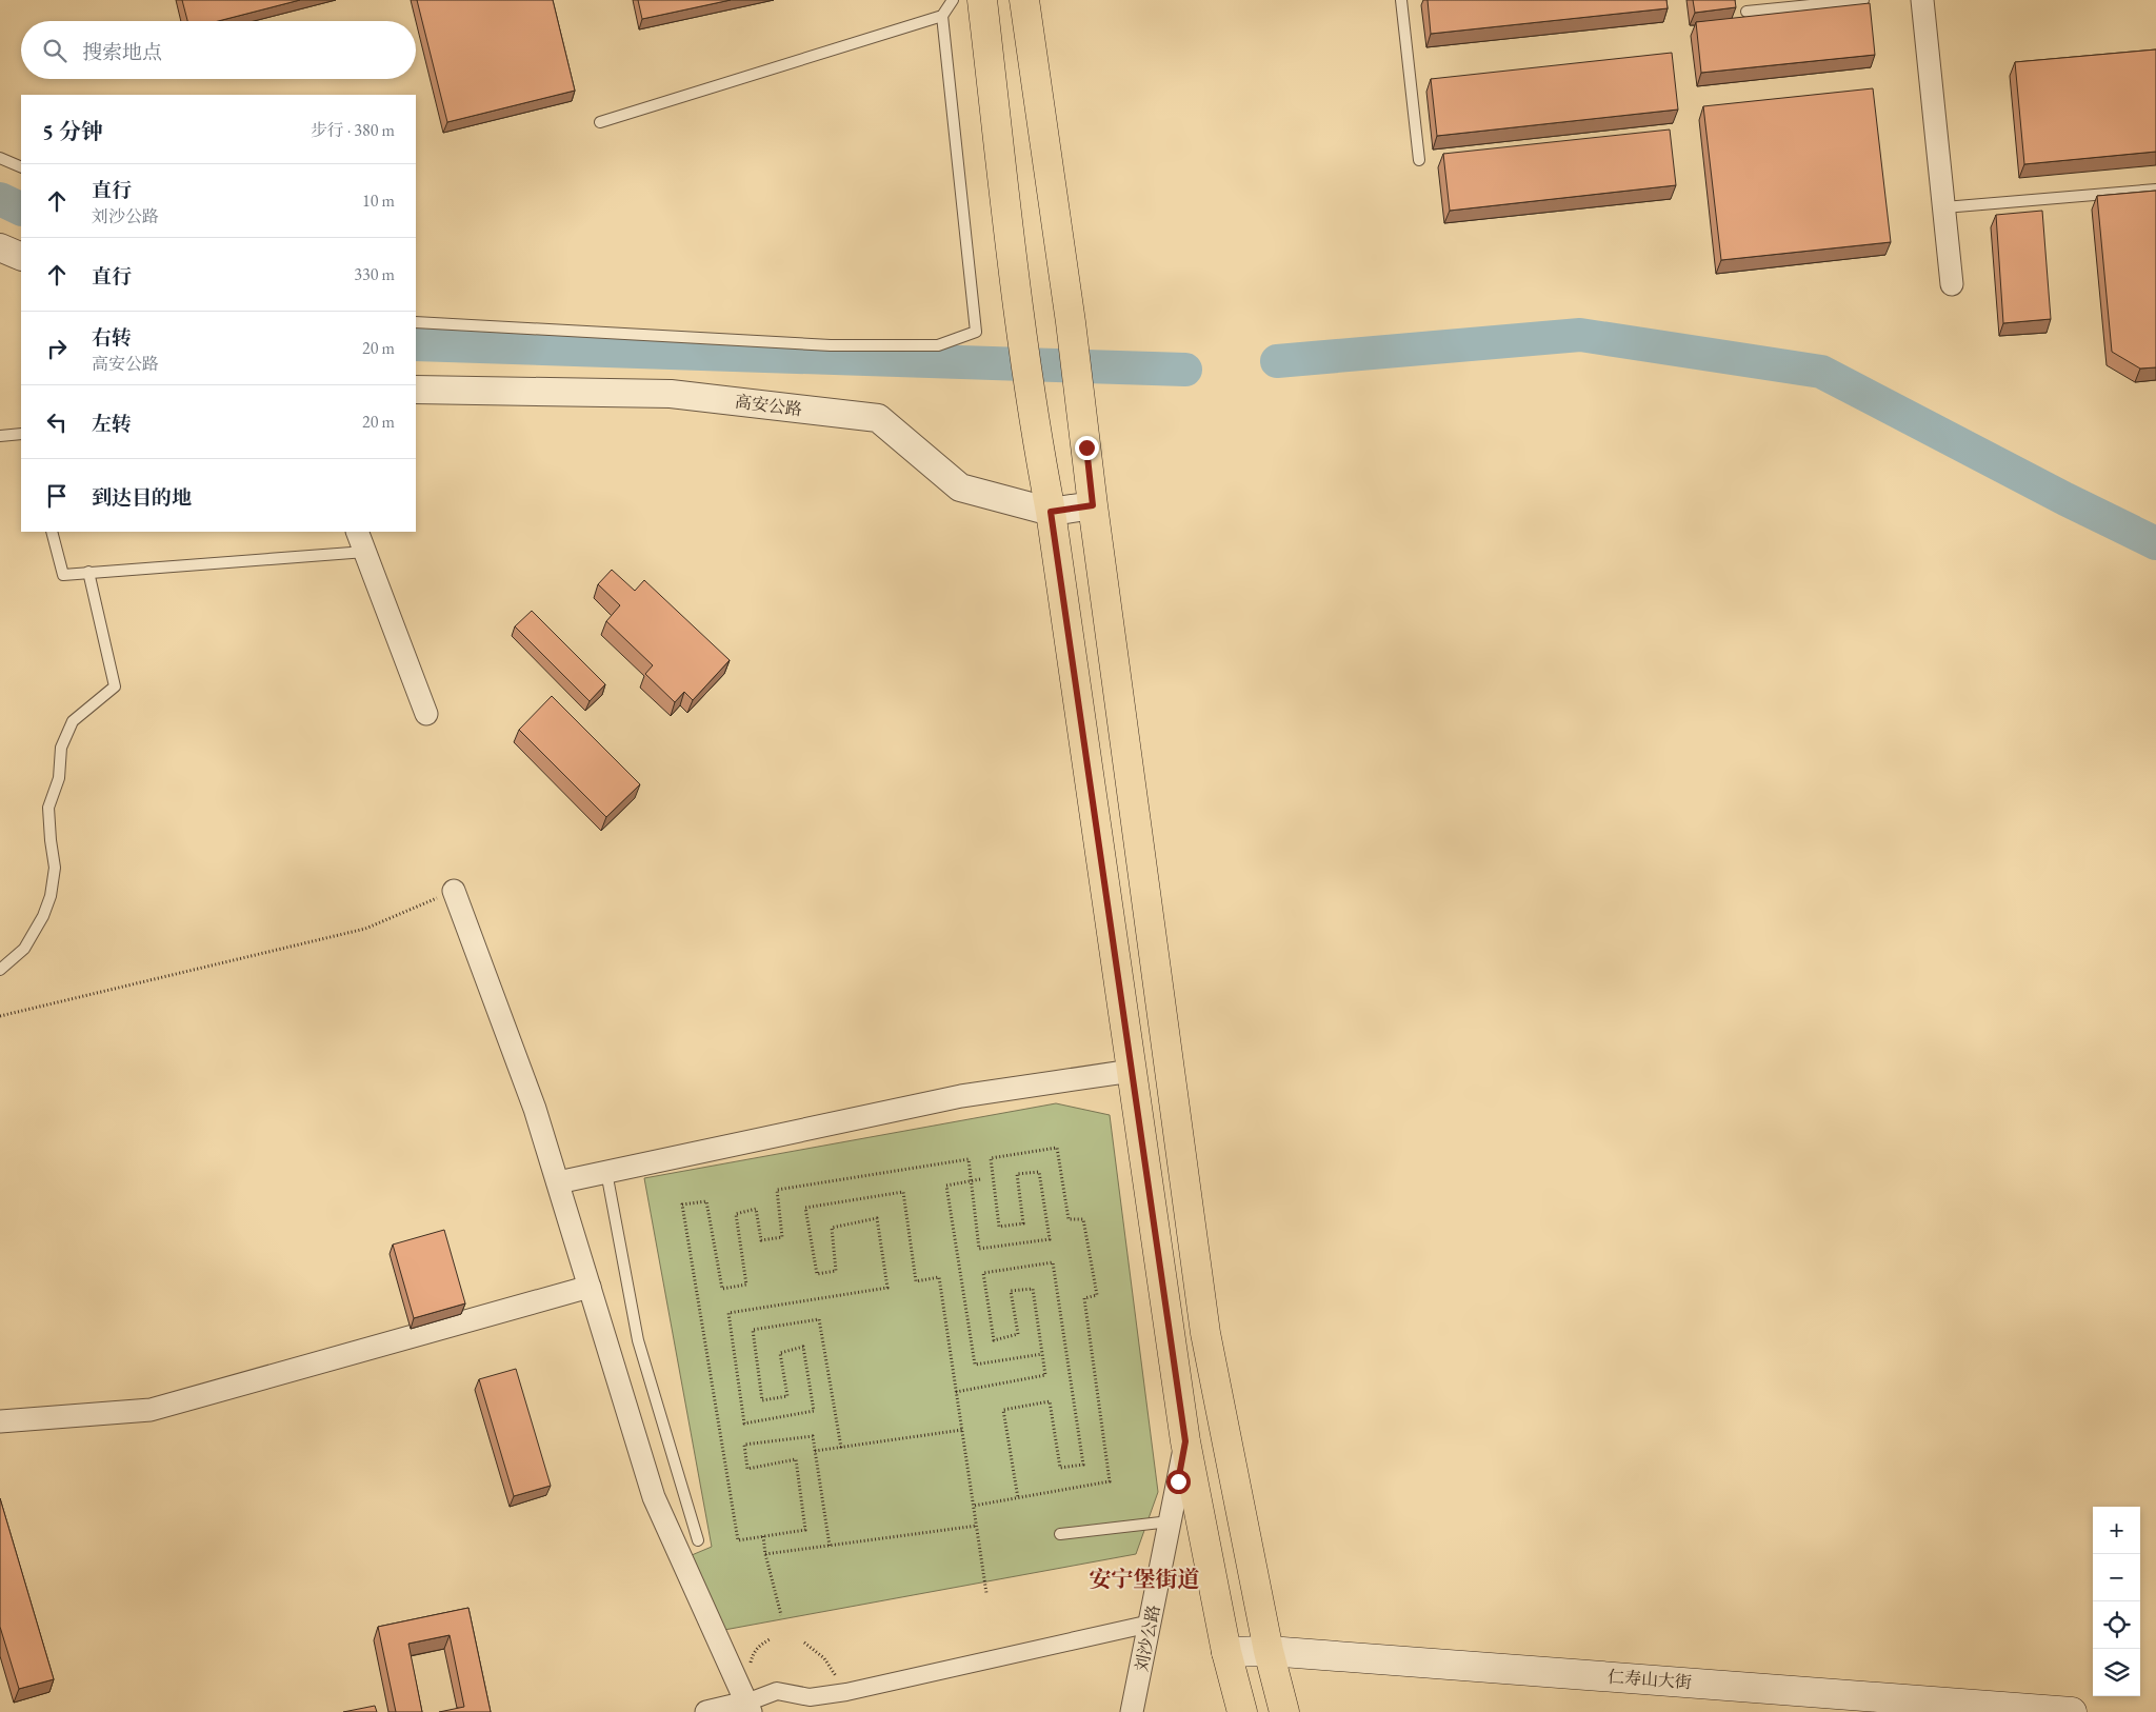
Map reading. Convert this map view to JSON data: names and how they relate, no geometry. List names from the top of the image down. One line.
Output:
{"streets":{"main road":["仁寿山大街"],"street":["高安公路","刘沙公路"]},"districts":["安宁堡街道"],"page":{"search":"搜索地点","heading":["5 分钟","步行 · 380 m"],"list":[["直行","刘沙公路","10 m"],["直行","330 m"],["右转","高安公路","20 m"],["左转","20 m"],"到达目的地"],"map_buttons":["+","−"]}}
